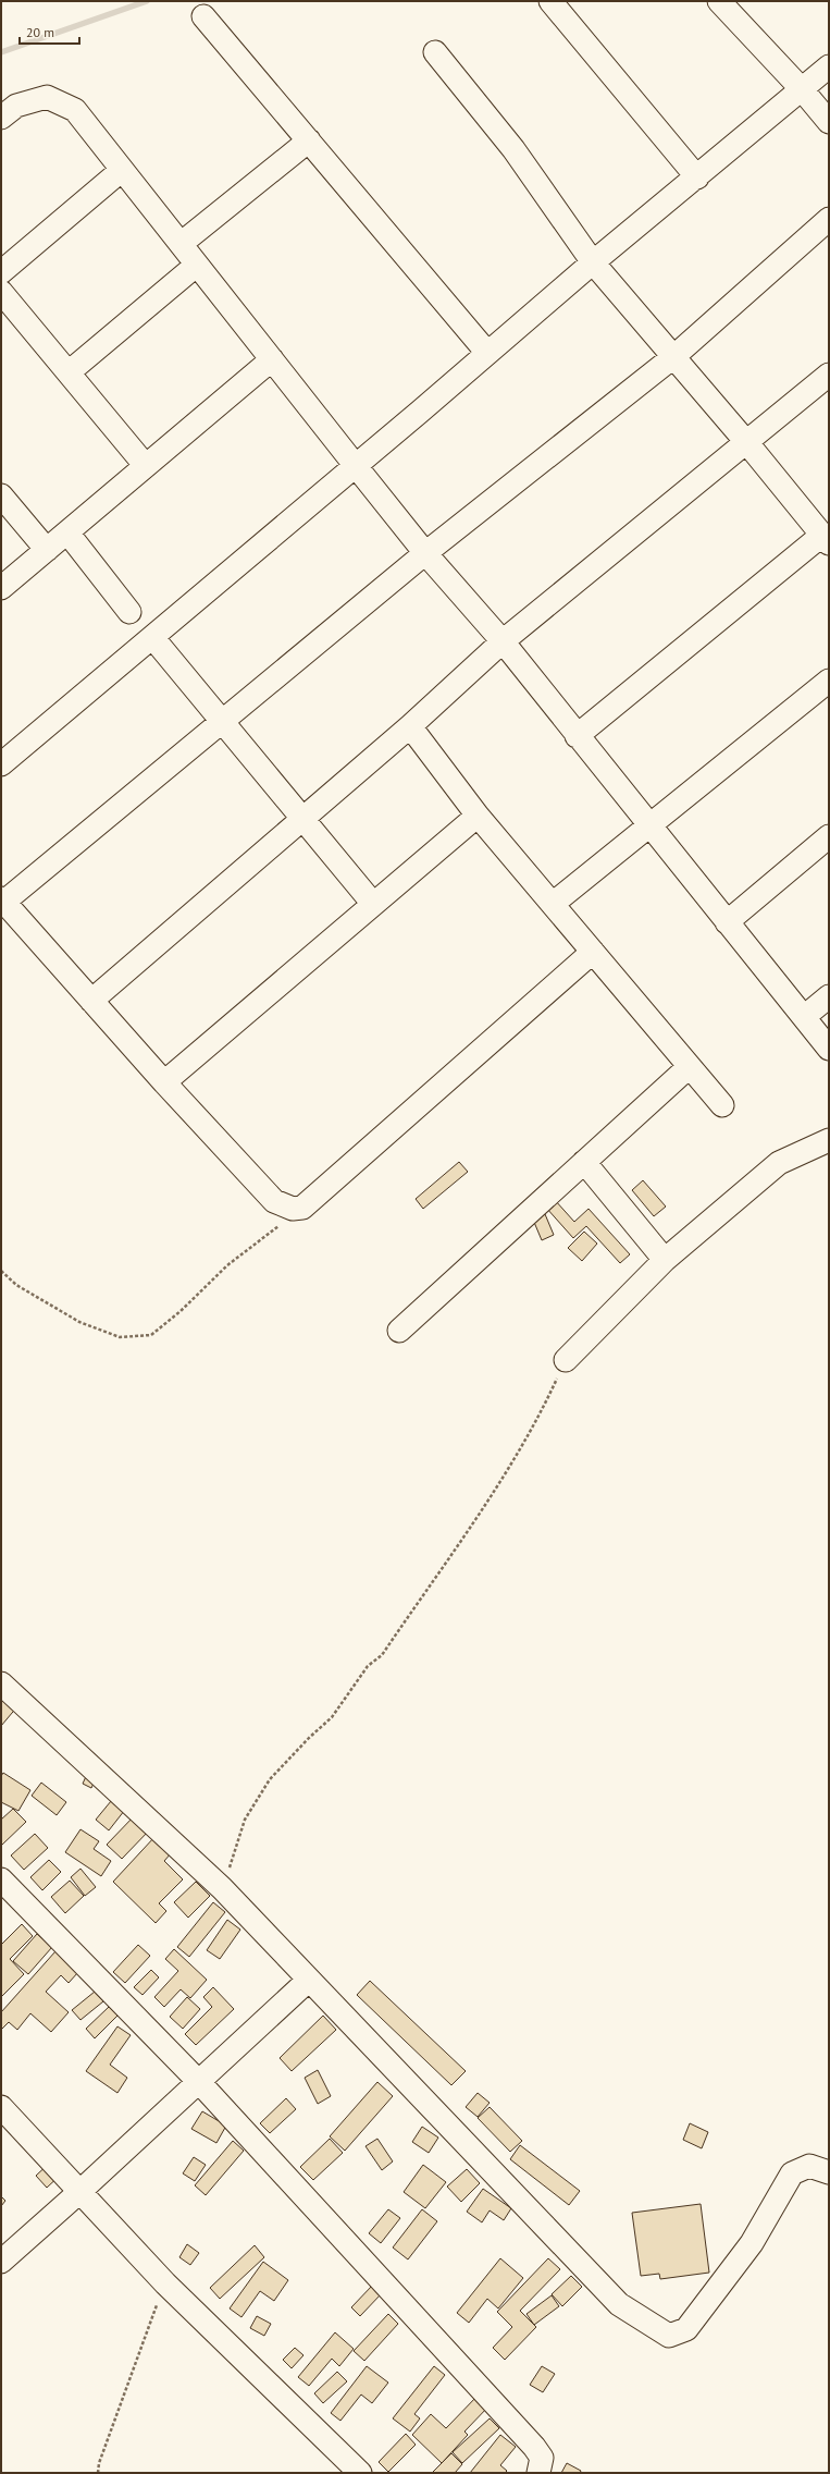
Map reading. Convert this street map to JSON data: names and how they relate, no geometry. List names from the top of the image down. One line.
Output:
{"scale_bar":"20 m"}
